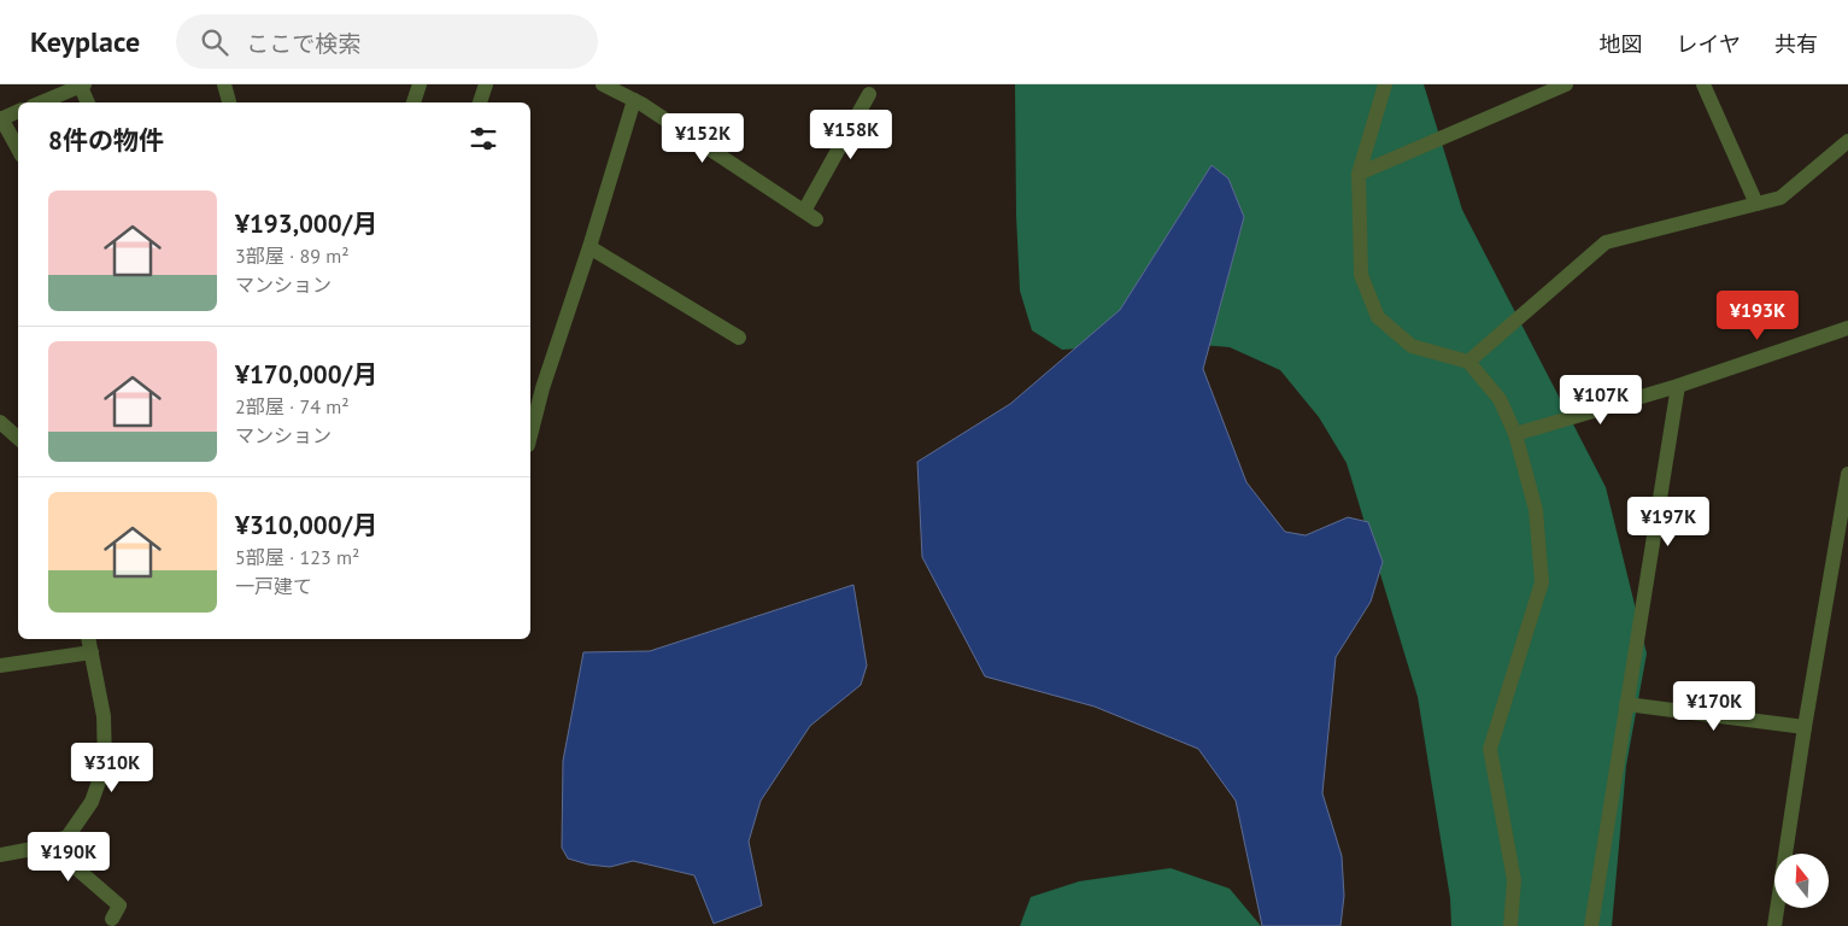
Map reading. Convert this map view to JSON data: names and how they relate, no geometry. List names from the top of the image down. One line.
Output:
{"north":"top","page":{"header":"Keyplace","search":"ここで検索","nav":["地図","レイヤ","共有"],"heading":"8件の物件","price":["¥158K","¥152K","¥193K","¥107K","¥197K","¥170K","¥310K","¥190K"],"list":[{"name":"¥193,000/月","note":"3部屋 · 89 m² · マンション"},{"name":"¥170,000/月","note":"2部屋 · 74 m² · マンション"},{"name":"¥310,000/月","note":"5部屋 · 123 m² · 一戸建て"}]}}
